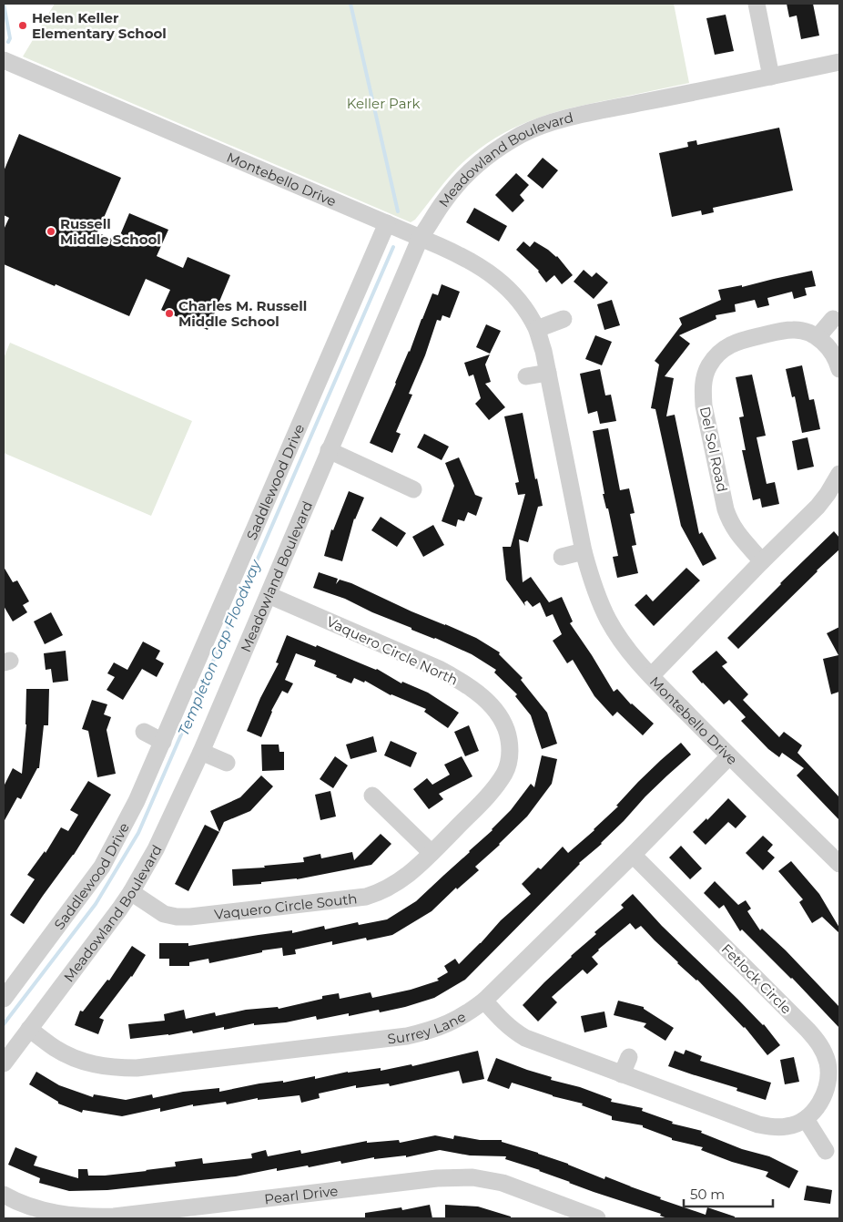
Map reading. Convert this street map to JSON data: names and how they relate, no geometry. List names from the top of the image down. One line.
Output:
{"streets":{"street":["Meadowland Boulevard","Montebello Drive","Del Sol Road","Saddlewood Drive","Vaquero Circle North","Vaquero Circle South","Fetlock Circle","Surrey Lane","Pearl Drive"]},"crossings":[["Meadowland Boulevard","Montebello Drive"],["Meadowland Boulevard","Vaquero Circle North"],["Meadowland Boulevard","Vaquero Circle South"],["Meadowland Boulevard","Surrey Lane"],["Montebello Drive","Saddlewood Drive"],["Montebello Drive","Surrey Lane"],["Vaquero Circle North","Vaquero Circle South"],["Fetlock Circle","Surrey Lane"]],"water":["Templeton Gap Floodway"],"parks":["Keller Park"],"places":["Helen Keller Elementary School","Russell Middle School","Charles M. Russell Middle School"],"scale_bar":"50 m"}
